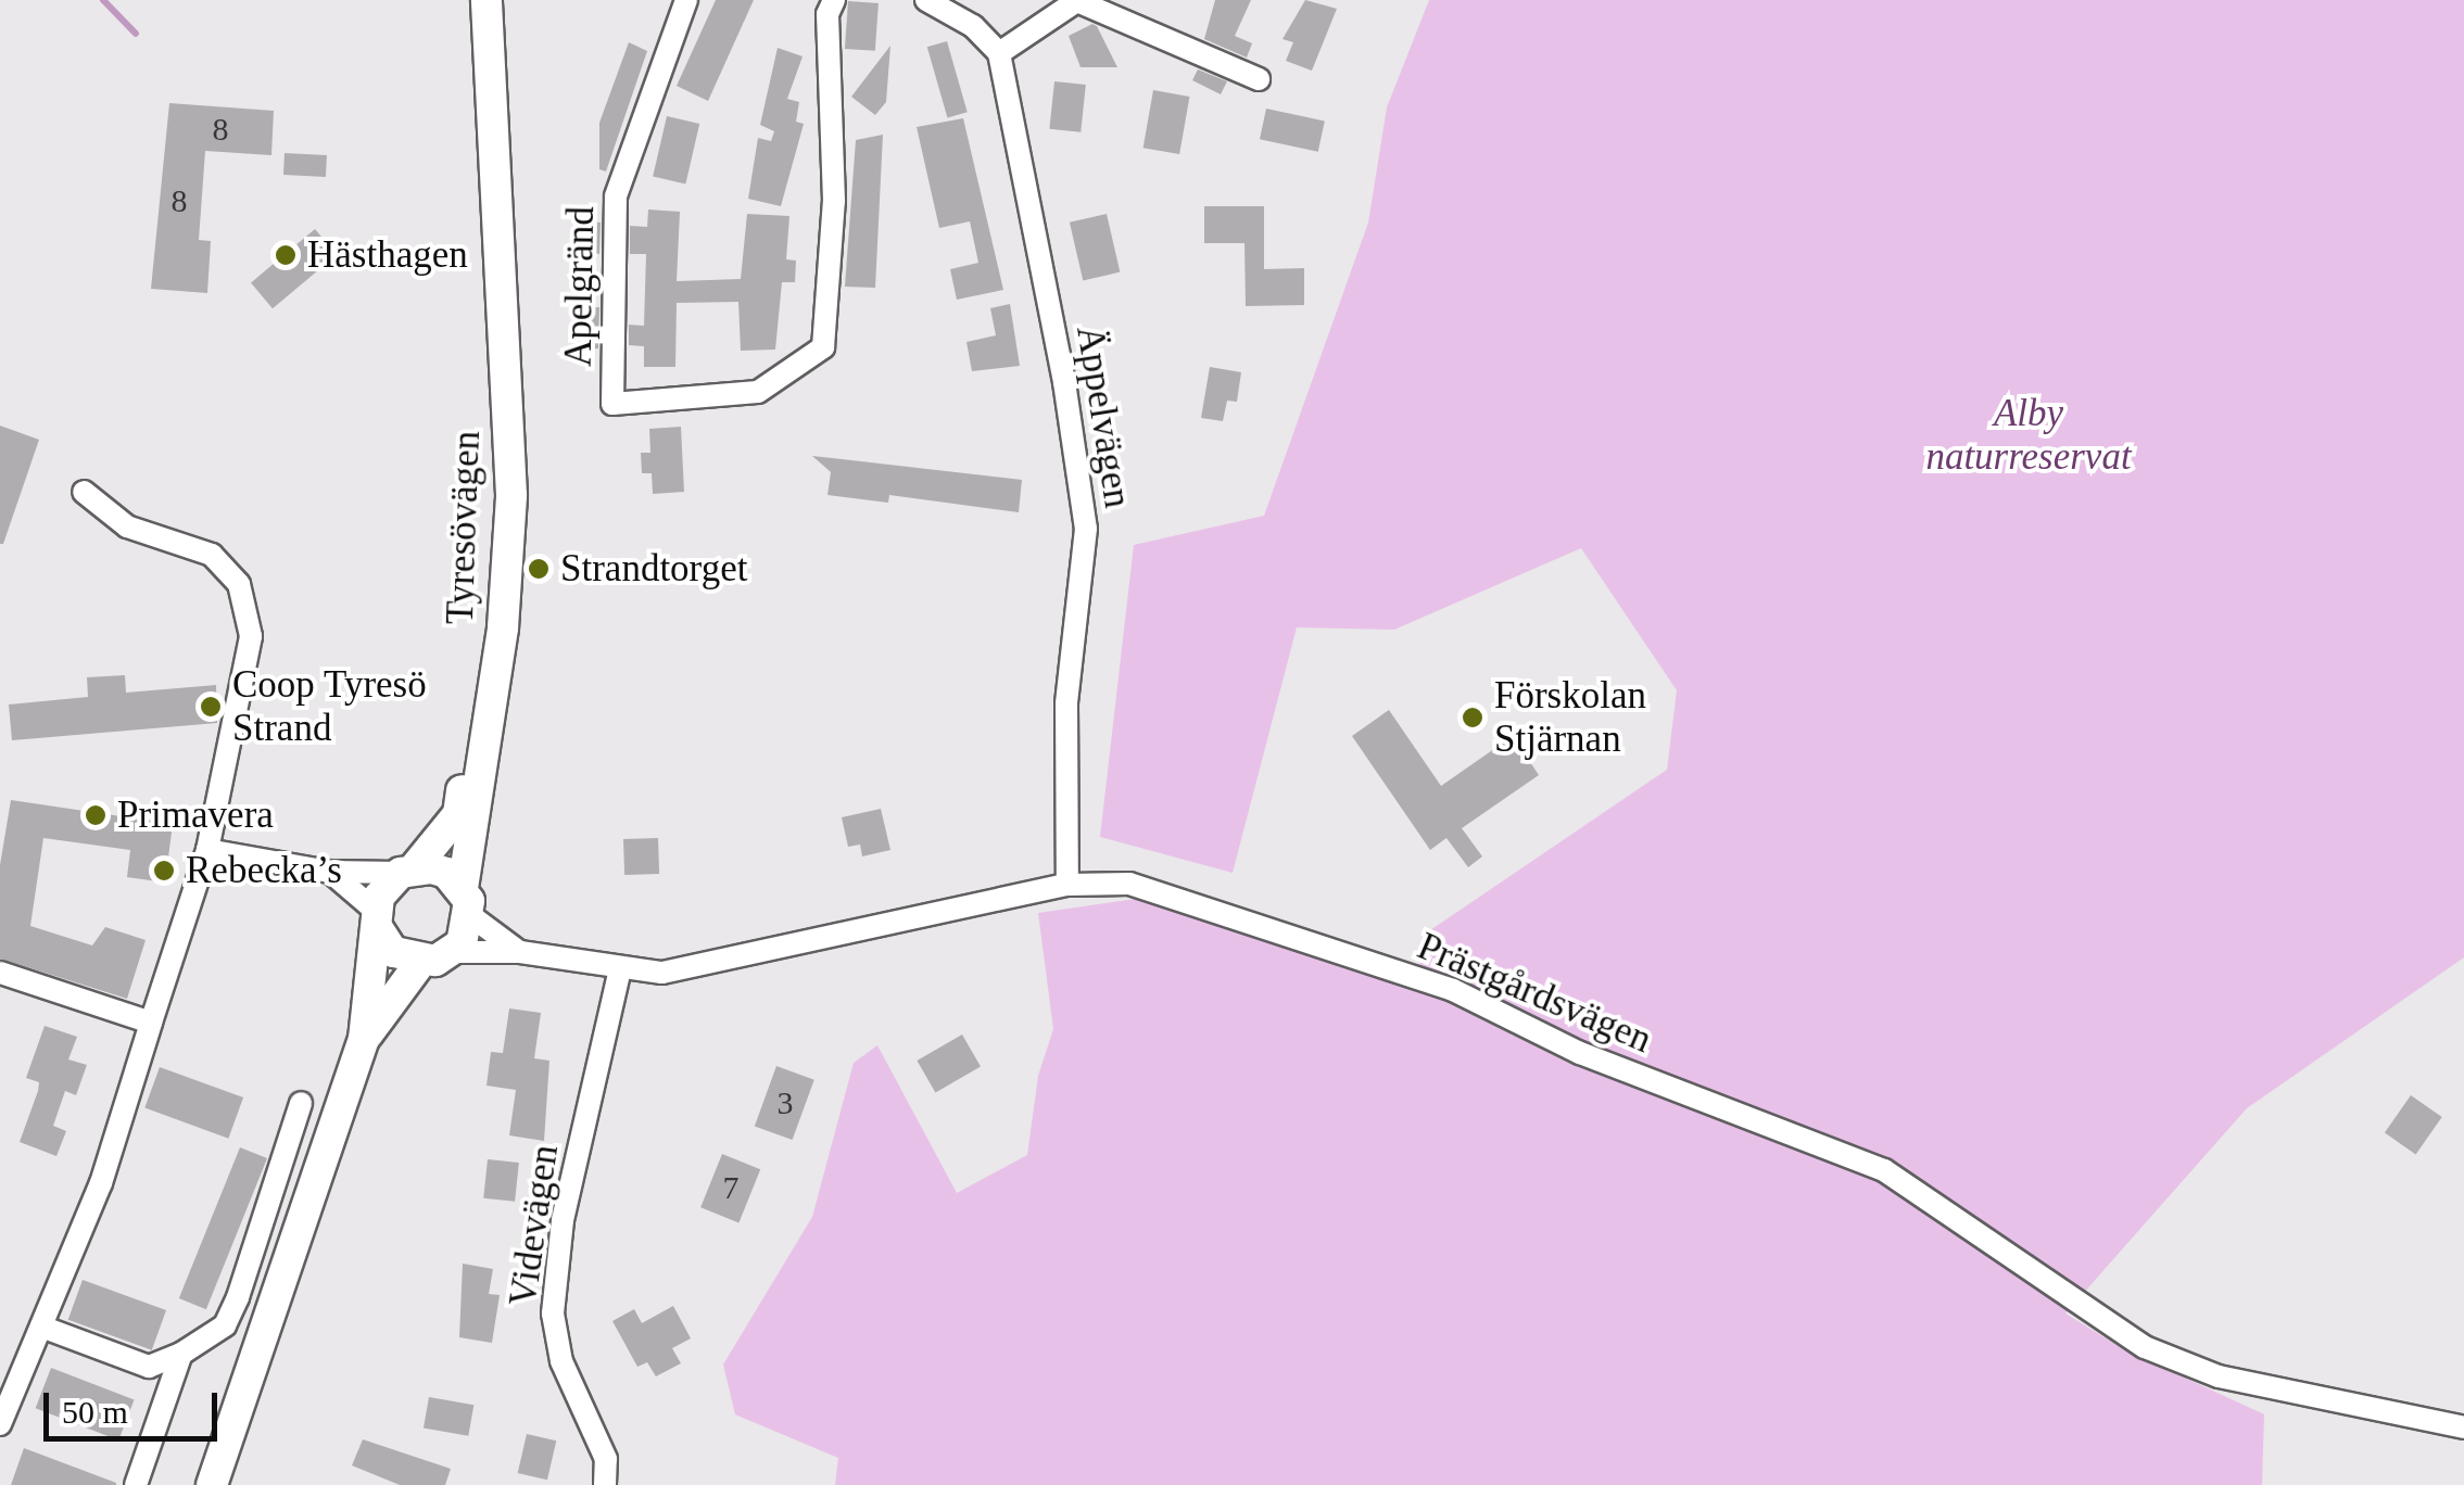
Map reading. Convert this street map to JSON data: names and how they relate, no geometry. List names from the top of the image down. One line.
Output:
{"streets":{"main road":["Tyresövägen"],"street":["Apelgränd","Äppelvägen","Prästgårdsvägen","Videvägen"]},"crossings":[["Äppelvägen","Prästgårdsvägen"],["Tyresövägen","Prästgårdsvägen"],["Prästgårdsvägen","Videvägen"]],"parks":["Alby naturreservat"],"places":["Hästhagen","Strandtorget","Coop Tyresö Strand","Förskolan Stjärnan","Primavera","Rebecka’s"],"house_numbers":["8","8","3","7"],"scale_bar":"50 m"}
